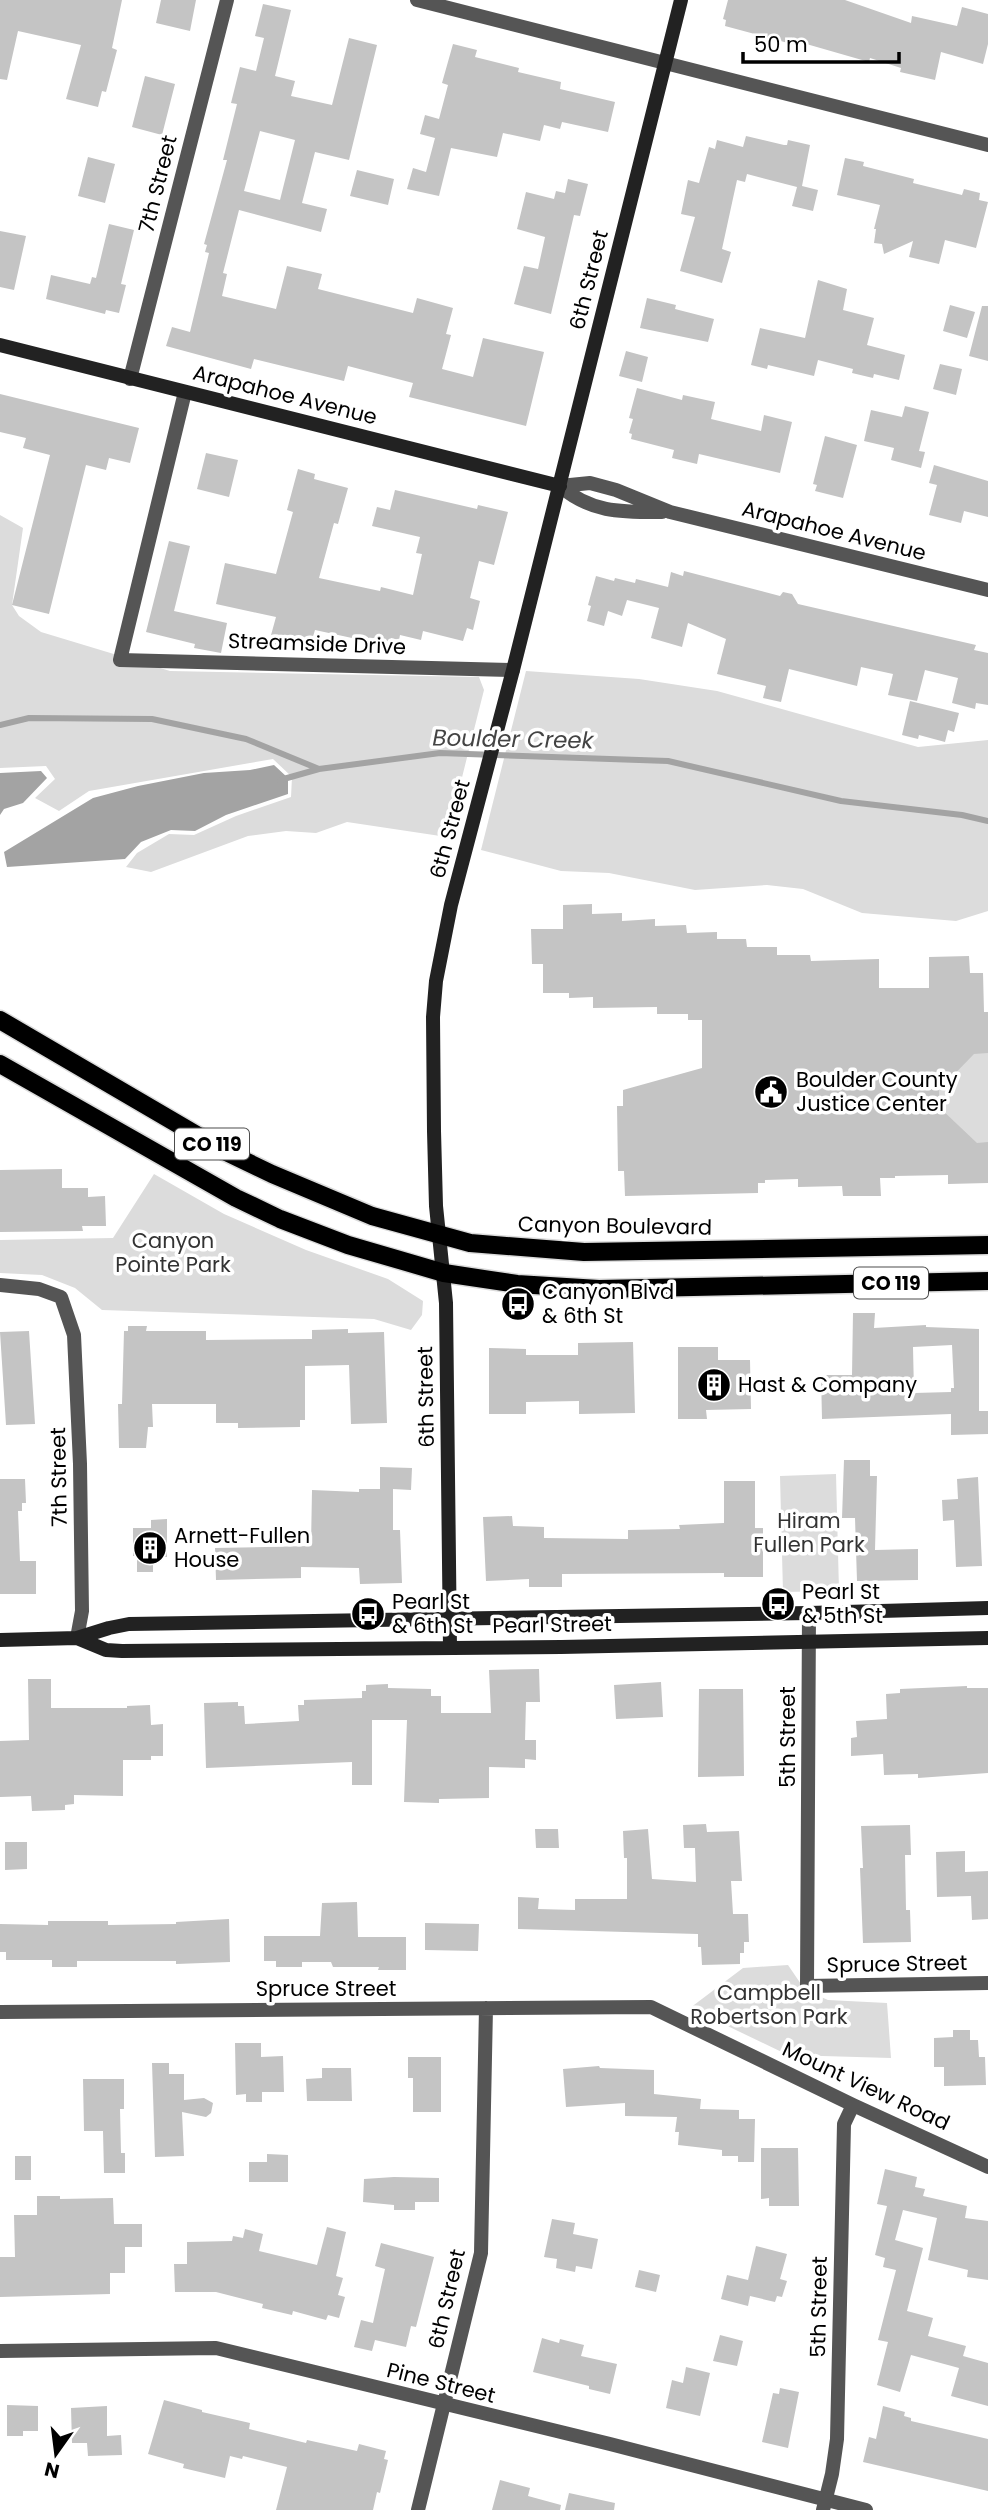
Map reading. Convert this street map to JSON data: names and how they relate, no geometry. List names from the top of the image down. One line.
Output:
{"streets":{"main road":["CO 119","Canyon Boulevard"],"street":["7th Street","6th Street","Arapahoe Avenue","Streamside Drive","Pearl Street","5th Street","Spruce Street","Mount View Road","Pine Street"]},"crossings":[["7th Street","Arapahoe Avenue"],["7th Street","Pearl Street"],["6th Street","Arapahoe Avenue"],["6th Street","Streamside Drive"],["6th Street","CO 119"],["6th Street","Canyon Boulevard"],["6th Street","Pearl Street"],["6th Street","Spruce Street"],["6th Street","Pine Street"],["Arapahoe Avenue","Streamside Drive"],["Pearl Street","5th Street"],["5th Street","Spruce Street"],["5th Street","Mount View Road"],["5th Street","Pine Street"],["Spruce Street","Mount View Road"]],"water":["Boulder Creek"],"parks":["Canyon Pointe Park","Hiram Fullen Park","Campbell Robertson Park"],"places":{"public building":["Boulder County Justice Center"],"bus stop":["Canyon Blvd & 6th St","Pearl St & 5th St","Pearl St & 6th St"],"building":["Hast & Company","Arnett-Fullen House"]},"scale_bar":"50 m","north":"bottom"}
